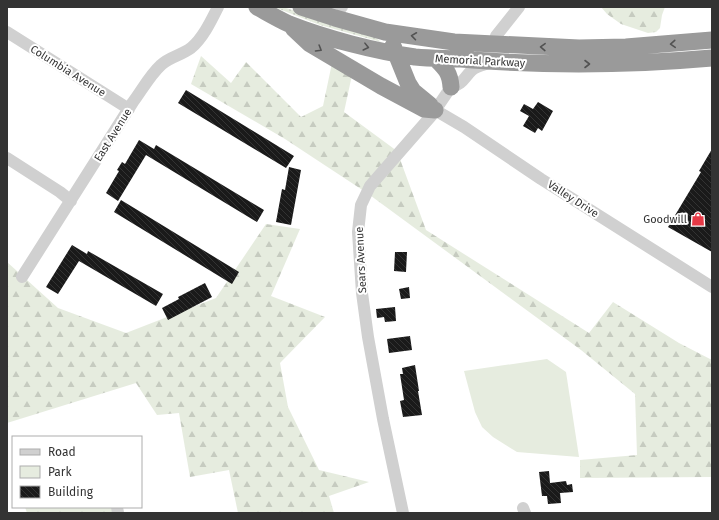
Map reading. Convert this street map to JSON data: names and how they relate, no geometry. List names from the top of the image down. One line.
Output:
{"streets":{"highway":["Memorial Parkway"],"street":["Columbia Avenue","East Avenue","Valley Drive","Sears Avenue"]},"crossings":[["Memorial Parkway","Sears Avenue"],["Columbia Avenue","East Avenue"],["Valley Drive","Sears Avenue"]],"places":{"shop":["Goodwill"]},"legend":["Road","Park","Building"]}
